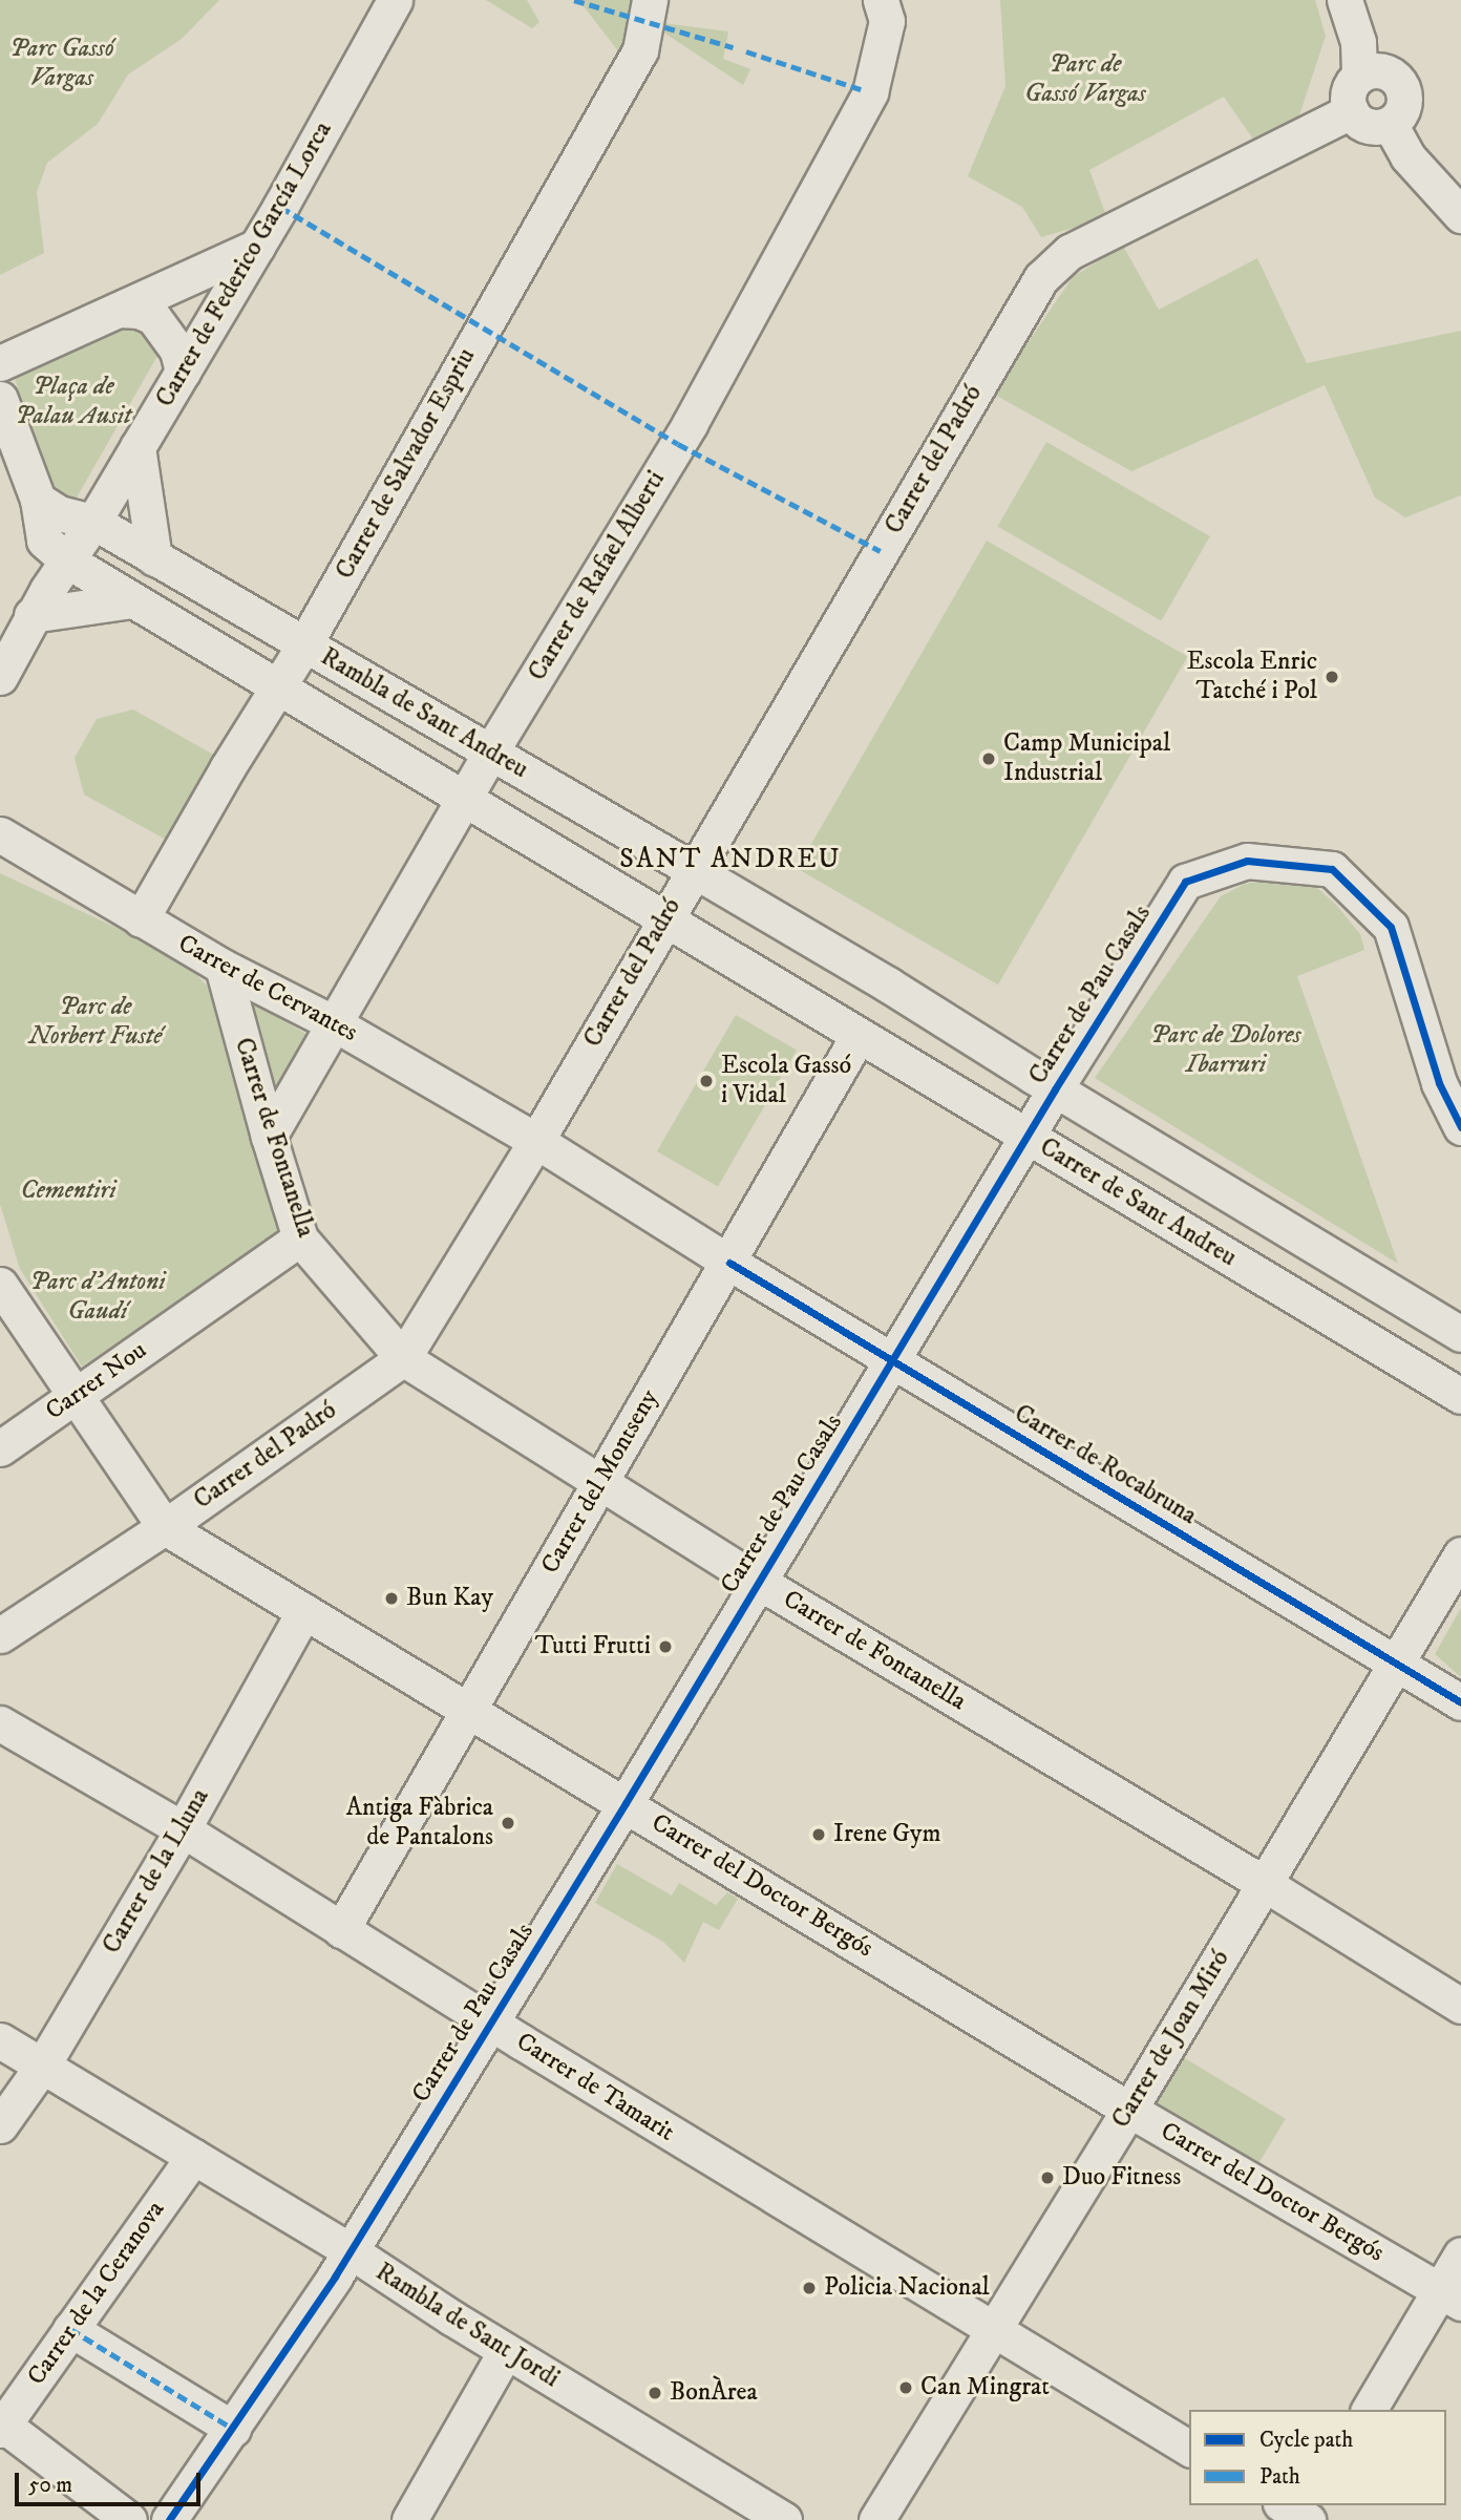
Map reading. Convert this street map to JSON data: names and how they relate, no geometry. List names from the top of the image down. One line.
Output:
{"streets":{"street":["Carrer de Federico García Lorca","Carrer del Padró","Carrer de Salvador Espriu","Carrer de Rafael Alberti","Rambla de Sant Andreu","Carrer de Cervantes","Carrer de Pau Casals","Carrer de Fontanella","Carrer de Sant Andreu","Carrer Nou","Carrer de Rocabruna","Carrer del Montseny","Carrer de la Lluna","Carrer del Doctor Bergós","Carrer de Joan Miró","Carrer de Tamarit","Carrer de la Ceranova","Rambla de Sant Jordi"]},"crossings":[["Carrer de Federico García Lorca","Rambla de Sant Andreu"],["Carrer del Padró","Rambla de Sant Andreu"],["Carrer del Padró","Carrer de Cervantes"],["Carrer del Padró","Carrer de Fontanella"],["Carrer del Padró","Carrer de Sant Andreu"],["Carrer del Padró","Carrer de Rocabruna"],["Carrer del Padró","Carrer del Doctor Bergós"],["Carrer de Salvador Espriu","Rambla de Sant Andreu"],["Carrer de Salvador Espriu","Carrer de Cervantes"],["Carrer de Rafael Alberti","Rambla de Sant Andreu"],["Carrer de Rafael Alberti","Carrer de Cervantes"],["Carrer de Rafael Alberti","Carrer de Fontanella"],["Rambla de Sant Andreu","Carrer de Sant Andreu"],["Carrer de Cervantes","Carrer de Fontanella"],["Carrer de Cervantes","Carrer de Rocabruna"],["Carrer de Pau Casals","Carrer de Fontanella"],["Carrer de Pau Casals","Carrer de Sant Andreu"],["Carrer de Pau Casals","Carrer de Rocabruna"],["Carrer de Pau Casals","Carrer del Doctor Bergós"],["Carrer de Pau Casals","Carrer de Tamarit"],["Carrer de Pau Casals","Rambla de Sant Jordi"],["Carrer de Fontanella","Carrer Nou"],["Carrer de Fontanella","Carrer del Montseny"],["Carrer de Fontanella","Carrer de Joan Miró"],["Carrer de Sant Andreu","Carrer del Montseny"],["Carrer Nou","Carrer del Doctor Bergós"],["Carrer de Rocabruna","Carrer del Montseny"],["Carrer de Rocabruna","Carrer de Joan Miró"],["Carrer del Montseny","Carrer del Doctor Bergós"],["Carrer del Montseny","Carrer de Tamarit"],["Carrer de la Lluna","Carrer del Doctor Bergós"],["Carrer de la Lluna","Carrer de Tamarit"],["Carrer de la Lluna","Rambla de Sant Jordi"],["Carrer del Doctor Bergós","Carrer de Joan Miró"],["Carrer de Joan Miró","Carrer de Tamarit"],["Carrer de la Ceranova","Rambla de Sant Jordi"]],"districts":["SANT ANDREU"],"parks":["Parc Gassó Vargas","Parc de Gassó Vargas","Plaça de Palau Ausit","Parc de Norbert Fusté","Parc de Dolores Ibarruri","Cementiri","Parc d'Antoni Gaudí"],"places":["Escola Enric Tatché i Pol","Camp Municipal Industrial","Escola Gassó i Vidal","Bun Kay","Tutti Frutti","Antiga Fàbrica de Pantalons","Irene Gym","Duo Fitness","Policia Nacional","Can Mingrat","BonÀrea"],"legend":["Cycle path","Path"],"scale_bar":"50 m"}
